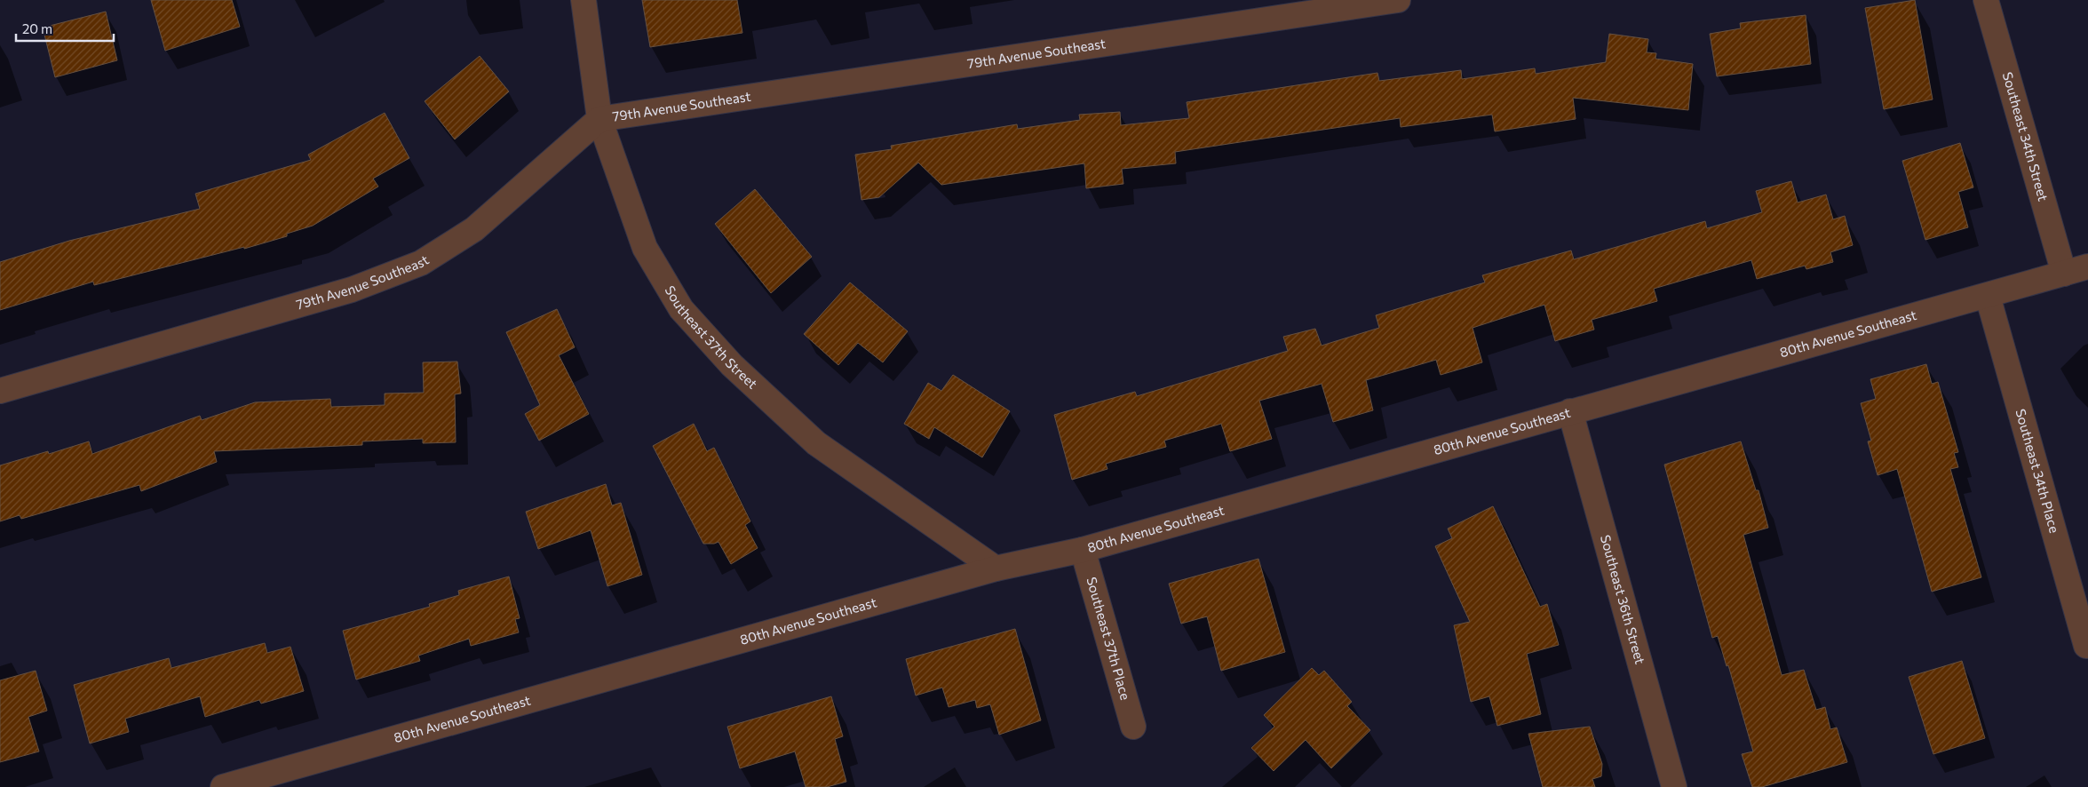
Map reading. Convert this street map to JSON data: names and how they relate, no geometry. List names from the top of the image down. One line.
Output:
{"streets":{"street":["79th Avenue Southeast","Southeast 34th Street","80th Avenue Southeast","Southeast 37th Street","Southeast 34th Place","Southeast 36th Street","Southeast 37th Place"]},"crossings":[["79th Avenue Southeast","Southeast 37th Street"],["Southeast 34th Street","80th Avenue Southeast"],["80th Avenue Southeast","Southeast 37th Street"],["80th Avenue Southeast","Southeast 34th Place"],["80th Avenue Southeast","Southeast 36th Street"],["80th Avenue Southeast","Southeast 37th Place"]],"scale_bar":"20 m"}
